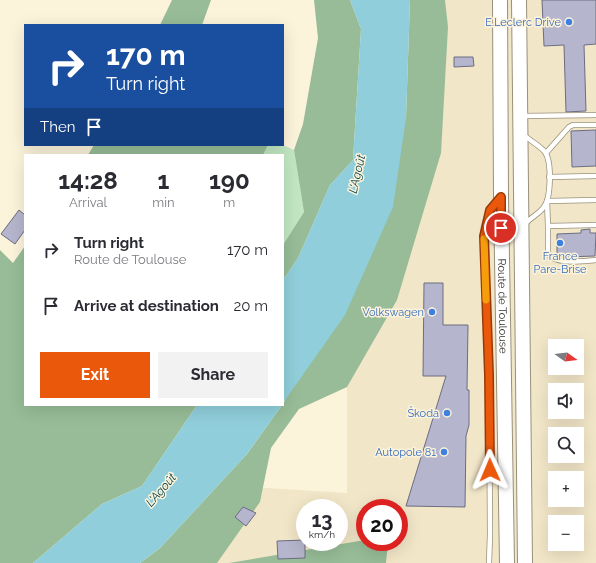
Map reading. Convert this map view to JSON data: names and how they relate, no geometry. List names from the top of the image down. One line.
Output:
{"streets":{"main road":["Route de Toulouse"]},"water":["L'Agoût"],"places":["E.Leclerc Drive","France Pare-Brise","Volkswagen","Škoda","Autopole 81"],"north":"right","page":{"turn":["170 m","Turn right"],"then":"Then","eta":["14:28","Arrival","1","min","190","m"],"list":[{"name":"Turn right","note":"Route de Toulouse","value":"170 m"},{"name":"Arrive at destination","value":"20 m"}],"map_buttons":["+","−"],"buttons":["Exit","Share"],"speed":"13 km/h","limit":"20"}}
